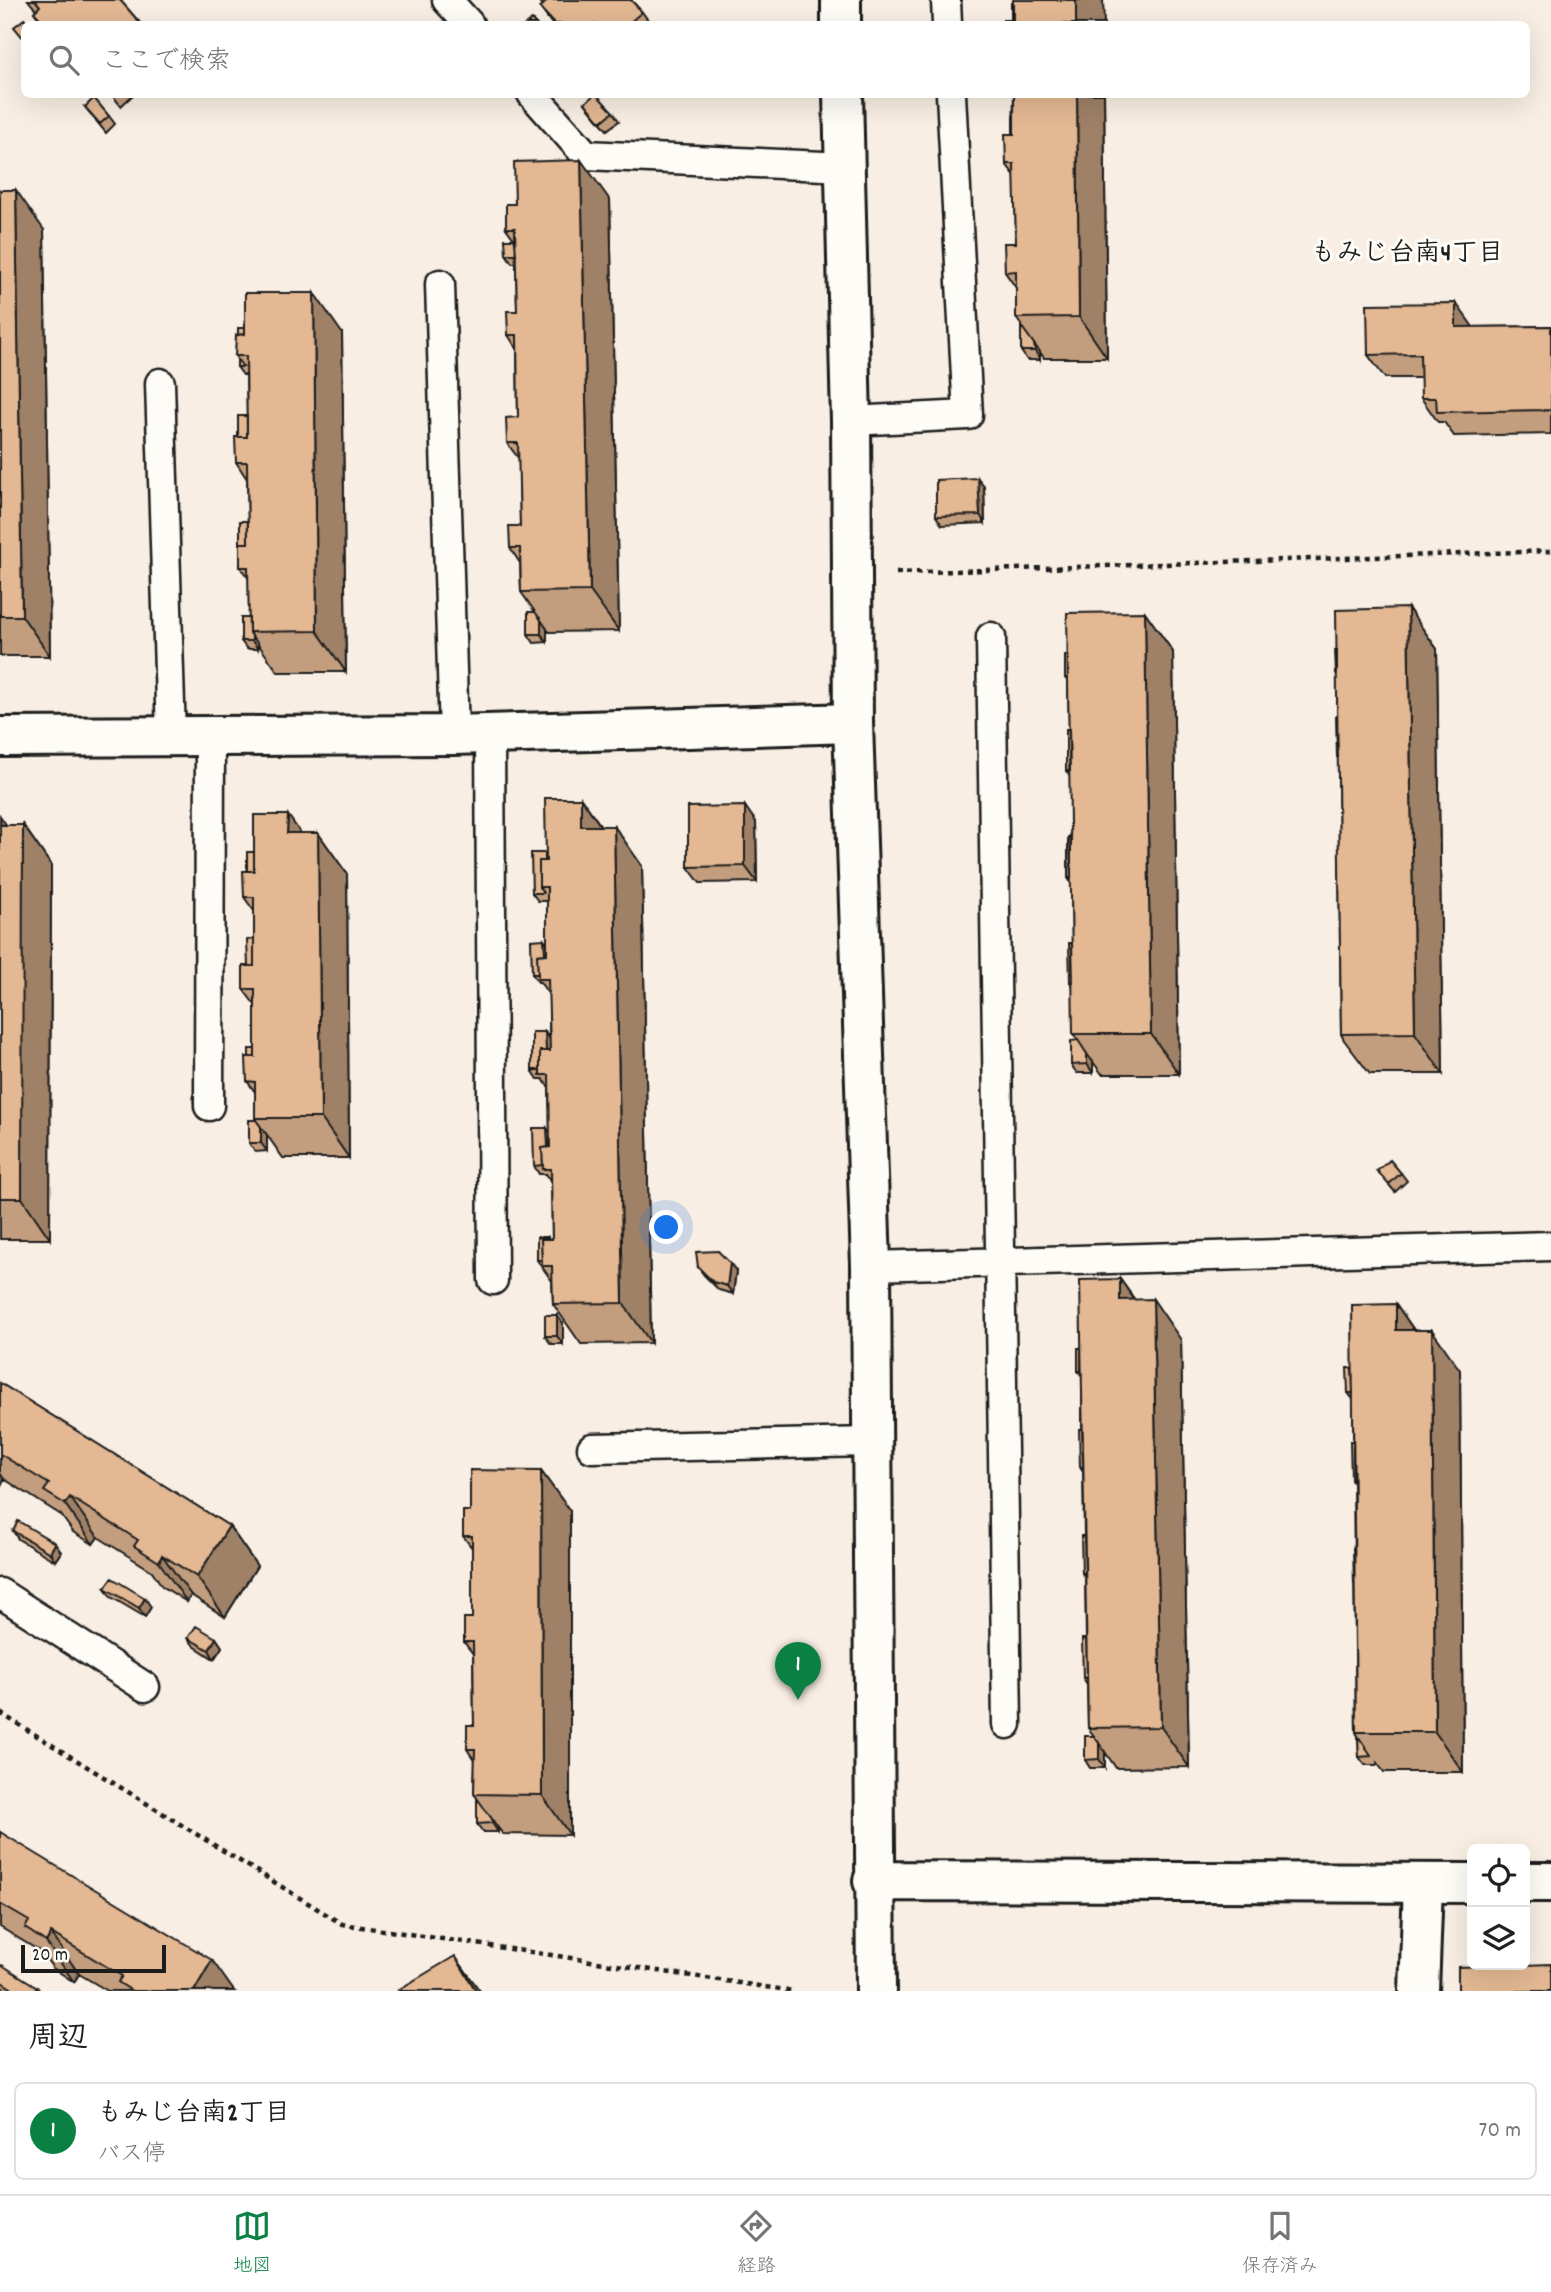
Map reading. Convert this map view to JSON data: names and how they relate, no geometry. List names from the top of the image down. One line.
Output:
{"districts":["もみじ台南4丁目"],"scale_bar":"20 m","page":{"search":"ここで検索","pins":"1","scale":"20 m","heading":"周辺","list":[{"mark":"1","name":"もみじ台南2丁目","note":"バス停","value":"70 m"}],"nav":["地図","経路","保存済み"]}}
